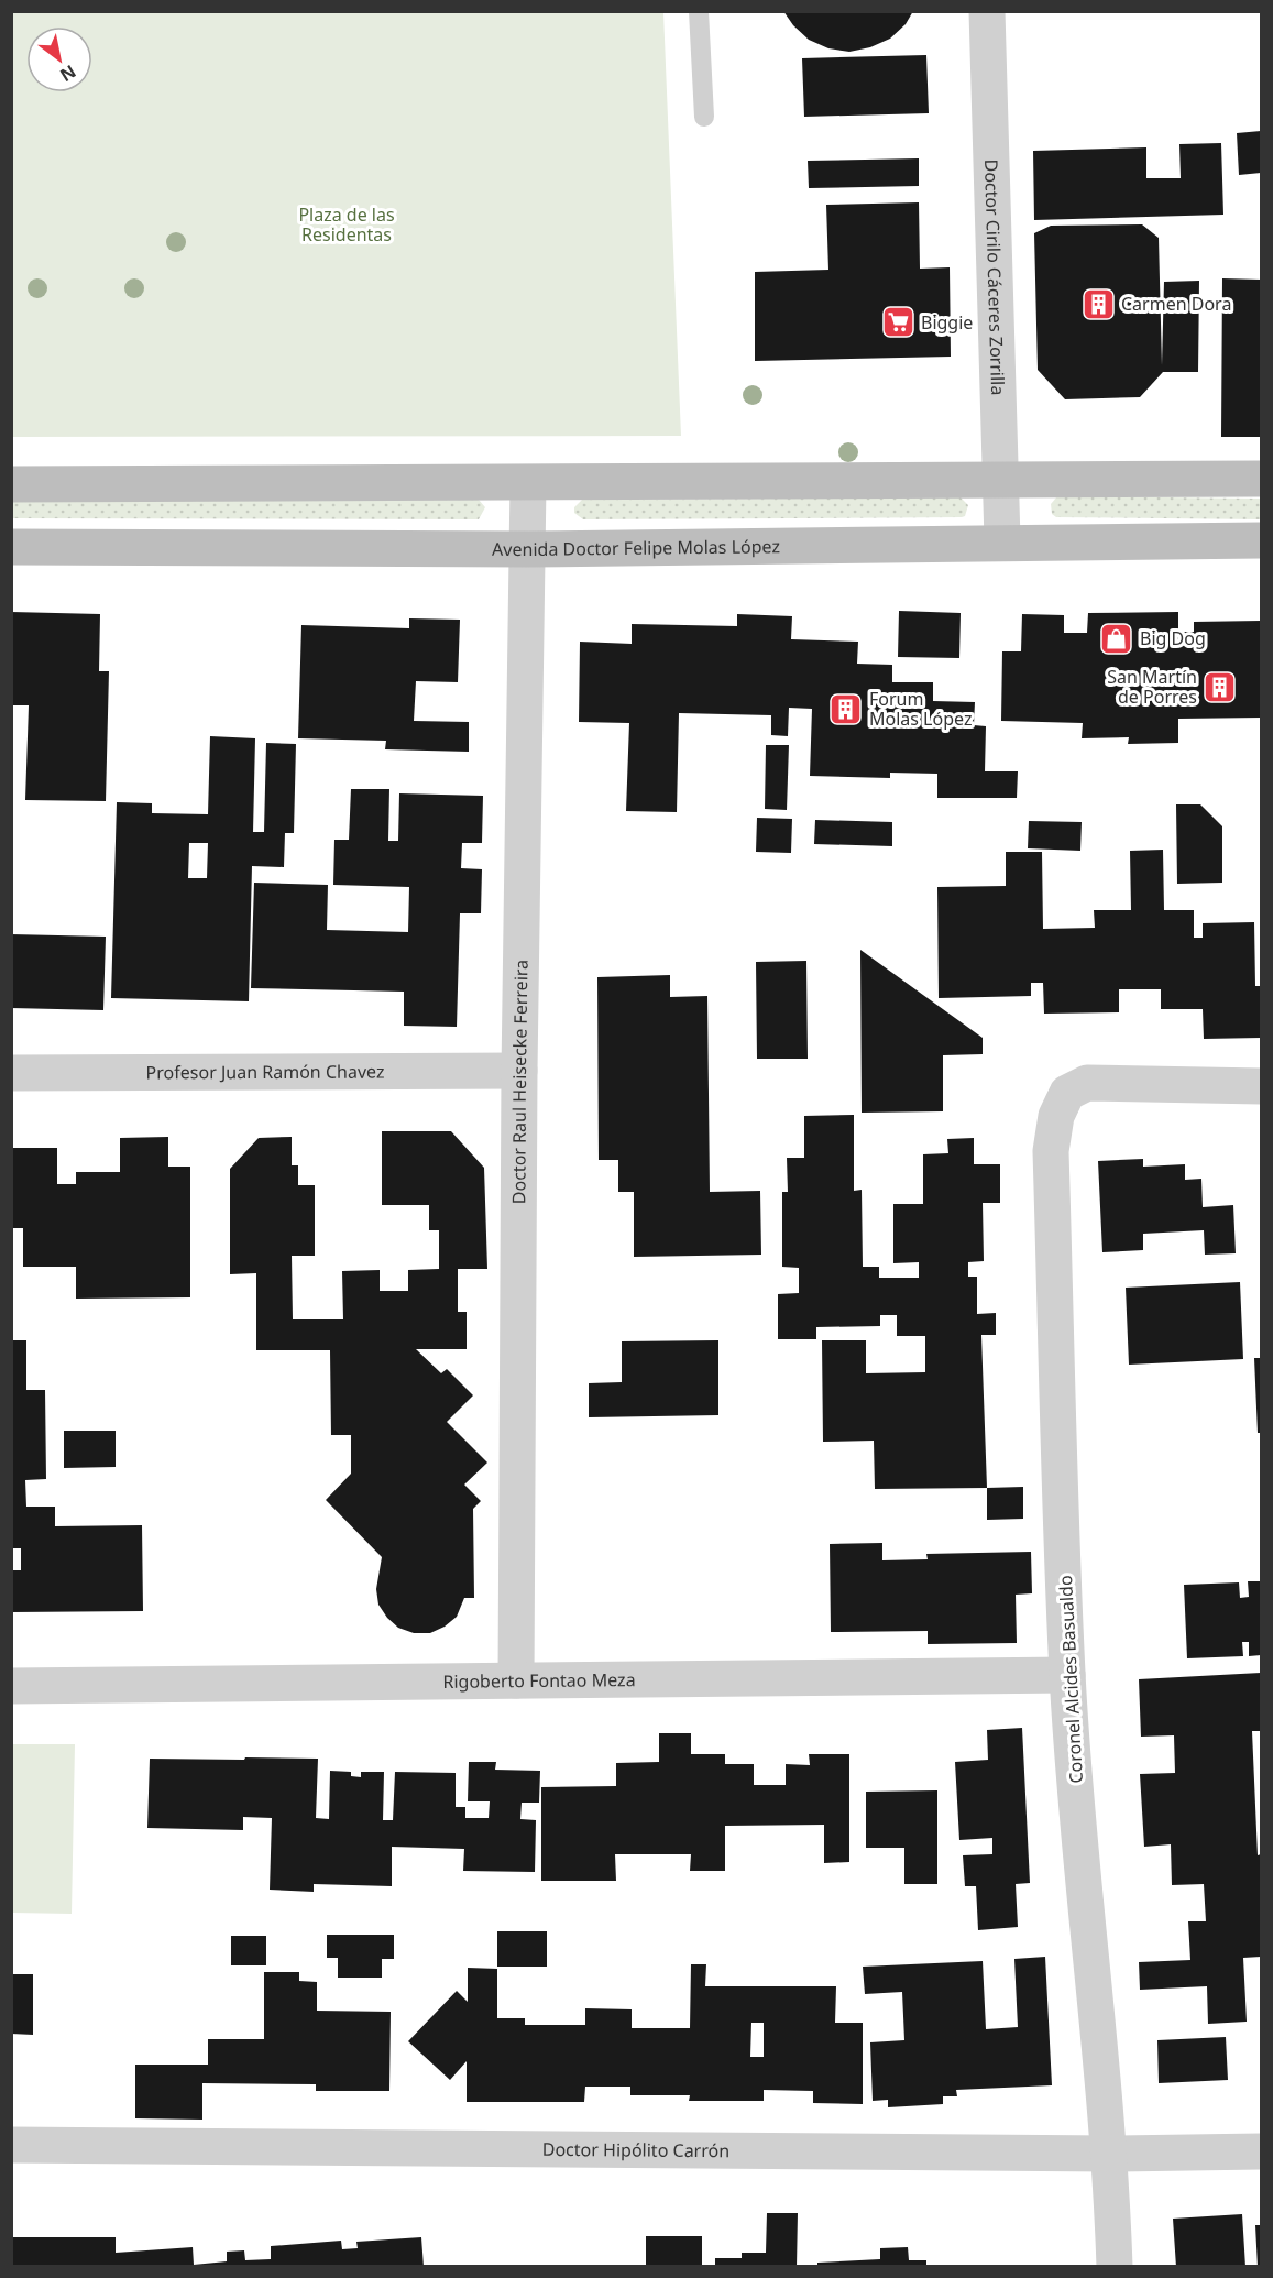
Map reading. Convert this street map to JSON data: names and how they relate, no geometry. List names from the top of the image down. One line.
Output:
{"streets":{"main road":["Avenida Doctor Felipe Molas López"],"street":["Doctor Cirilo Cáceres Zorrilla","Profesor Juan Ramón Chavez","Doctor Raul Heisecke Ferreira","Coronel Alcides Basualdo","Rigoberto Fontao Meza","Doctor Hipólito Carrón"]},"crossings":[["Doctor Cirilo Cáceres Zorrilla","Avenida Doctor Felipe Molas López"],["Avenida Doctor Felipe Molas López","Doctor Raul Heisecke Ferreira"],["Profesor Juan Ramón Chavez","Doctor Raul Heisecke Ferreira"],["Doctor Raul Heisecke Ferreira","Rigoberto Fontao Meza"],["Coronel Alcides Basualdo","Rigoberto Fontao Meza"],["Coronel Alcides Basualdo","Doctor Hipólito Carrón"]],"parks":["Plaza de las Residentas"],"places":{"building":["Carmen Dora","San Martín de Porres","Forum Molas López"],"supermarket":["Biggie"],"shop":["Big Dog"]},"north":"bottom right"}
